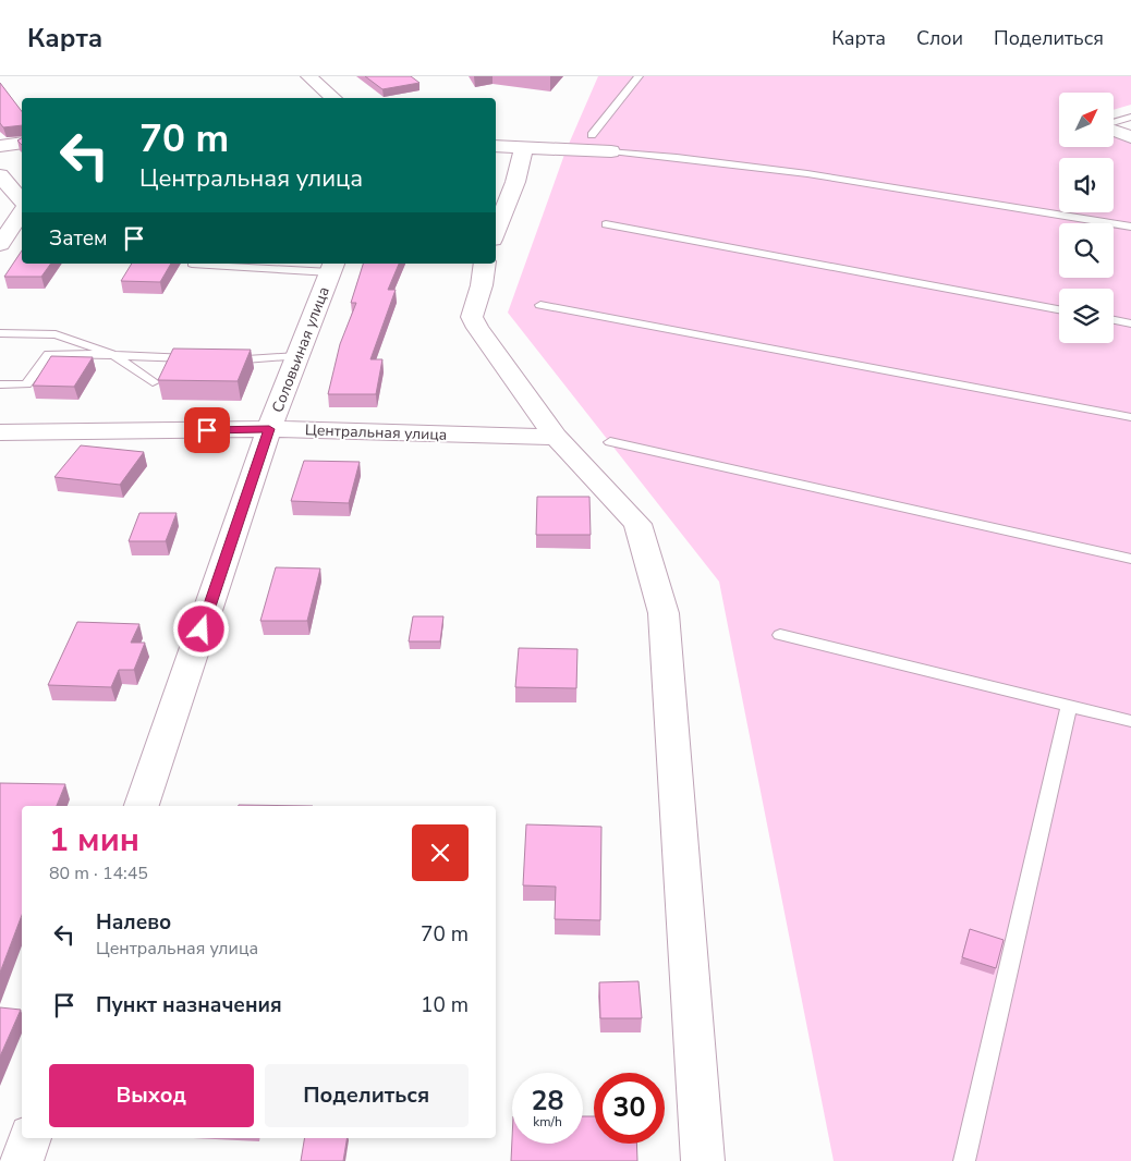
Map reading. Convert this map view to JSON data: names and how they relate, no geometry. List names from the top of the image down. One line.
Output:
{"streets":{"street":["Соловьиная улица","Центральная улица"]},"crossings":[["Соловьиная улица","Центральная улица"]],"north":"top right","page":{"header":"Карта","nav":["Карта","Слои","Поделиться"],"turn":["70 m","Центральная улица"],"then":"Затем","heading":["1 мин","80 m · 14:45"],"list":[{"name":"Налево","note":"Центральная улица","value":"70 m"},{"name":"Пункт назначения","value":"10 m"}],"buttons":["Выход","Поделиться"],"speed":"28 km/h","limit":"30"}}
